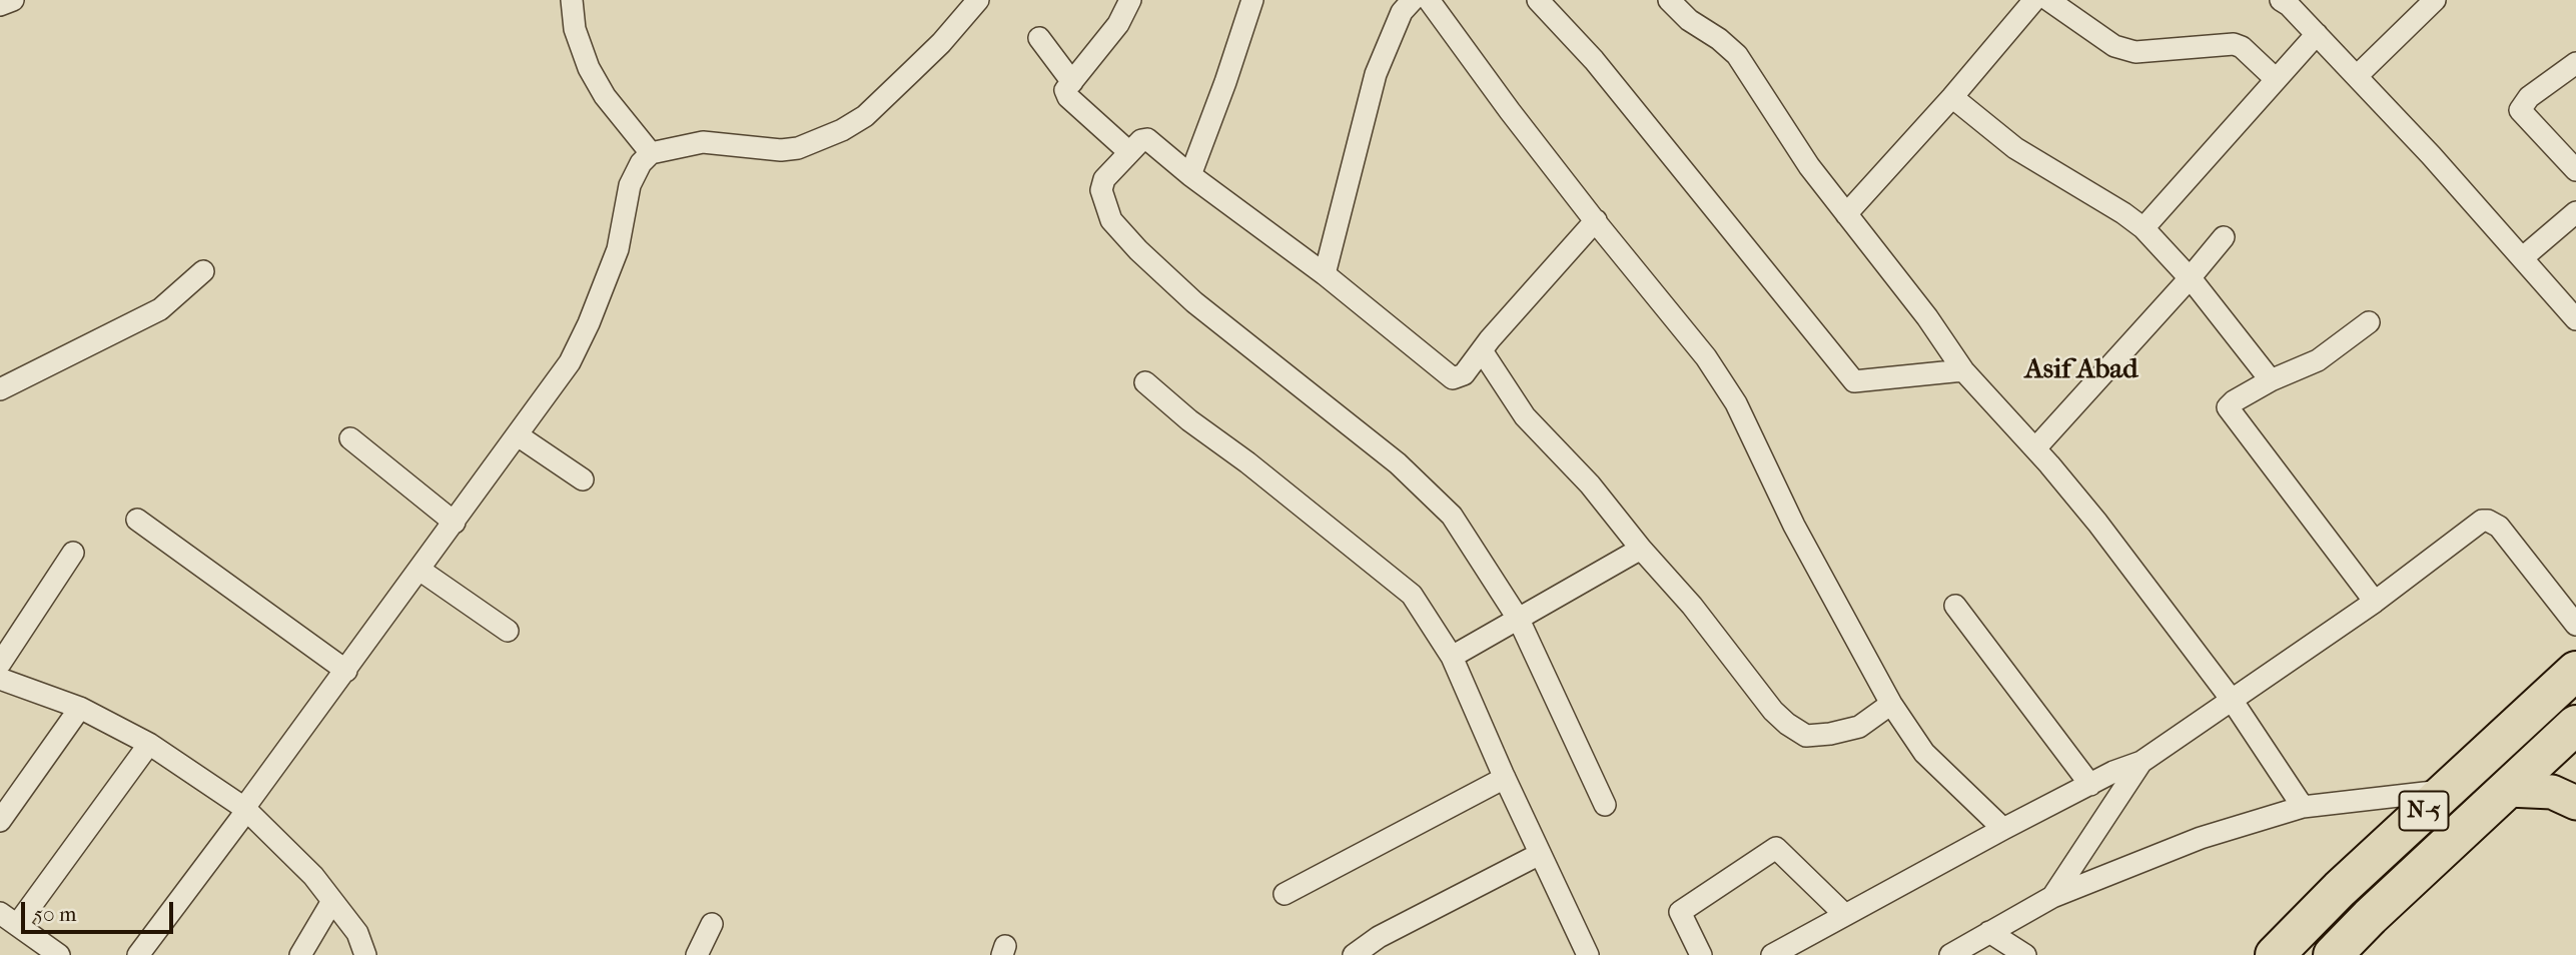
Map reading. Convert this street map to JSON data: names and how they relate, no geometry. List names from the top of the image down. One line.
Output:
{"streets":{"highway":["N-5"]},"districts":["Asif Abad"],"scale_bar":"50 m"}
